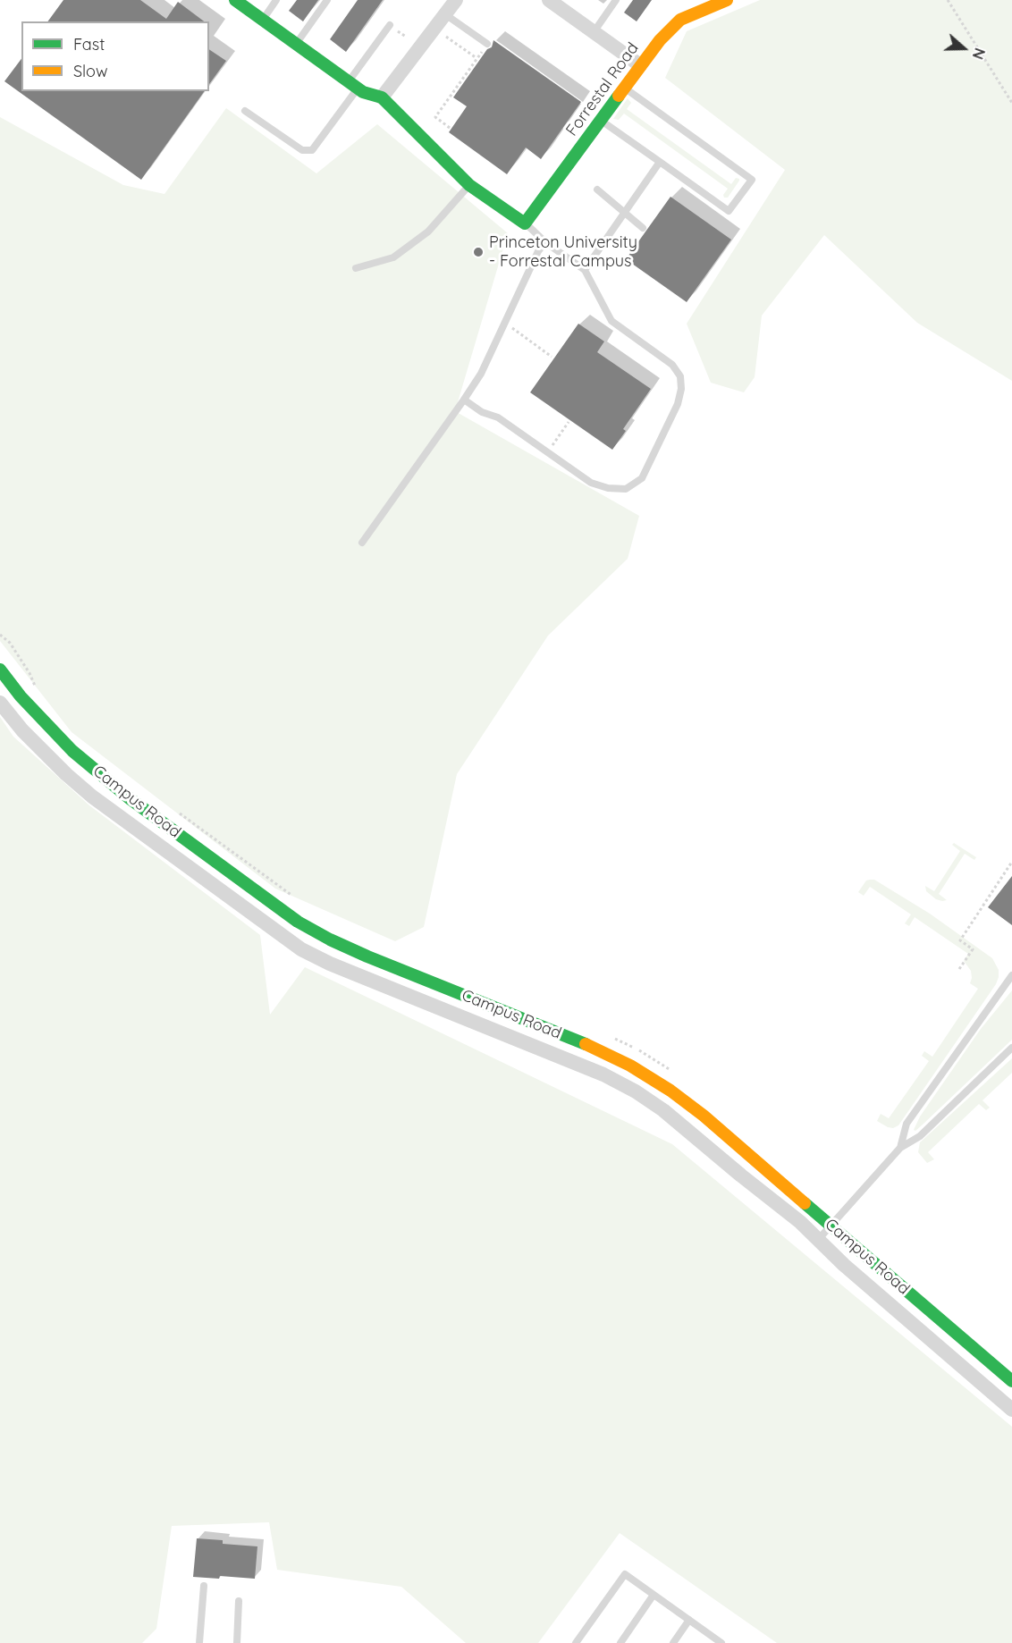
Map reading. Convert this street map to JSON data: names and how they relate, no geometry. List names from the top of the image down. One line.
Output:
{"streets":{"street":["Forrestal Road","Campus Road"]},"places":["Princeton University - Forrestal Campus"],"legend":["Fast","Slow"],"north":"right"}
